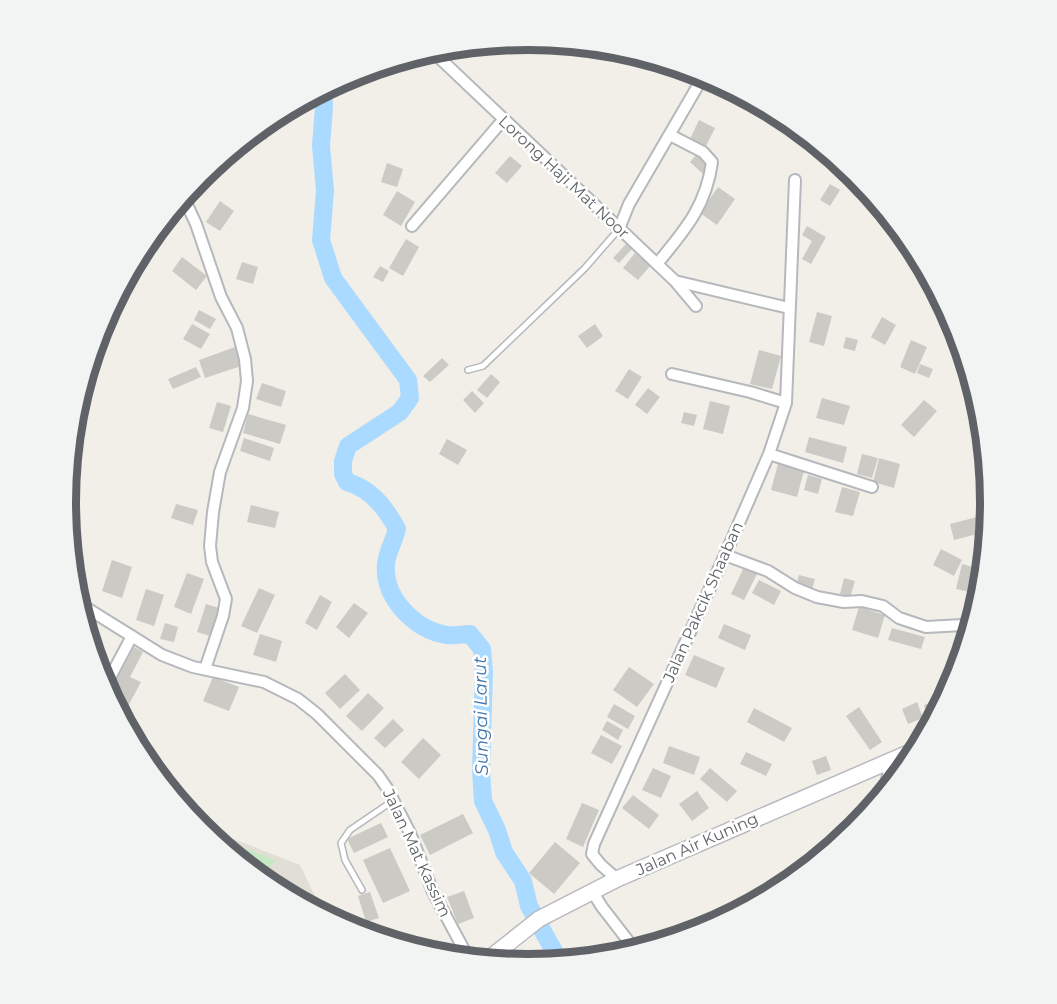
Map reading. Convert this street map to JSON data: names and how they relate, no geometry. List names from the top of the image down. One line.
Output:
{"streets":{"main road":["Jalan Air Kuning"],"street":["Lorong Haji Mat Noor","Jalan Pakcik Shaaban","Jalan Mat Kassim"]},"crossings":[["Jalan Pakcik Shaaban","Jalan Air Kuning"]],"water":["Sungai Larut"]}
